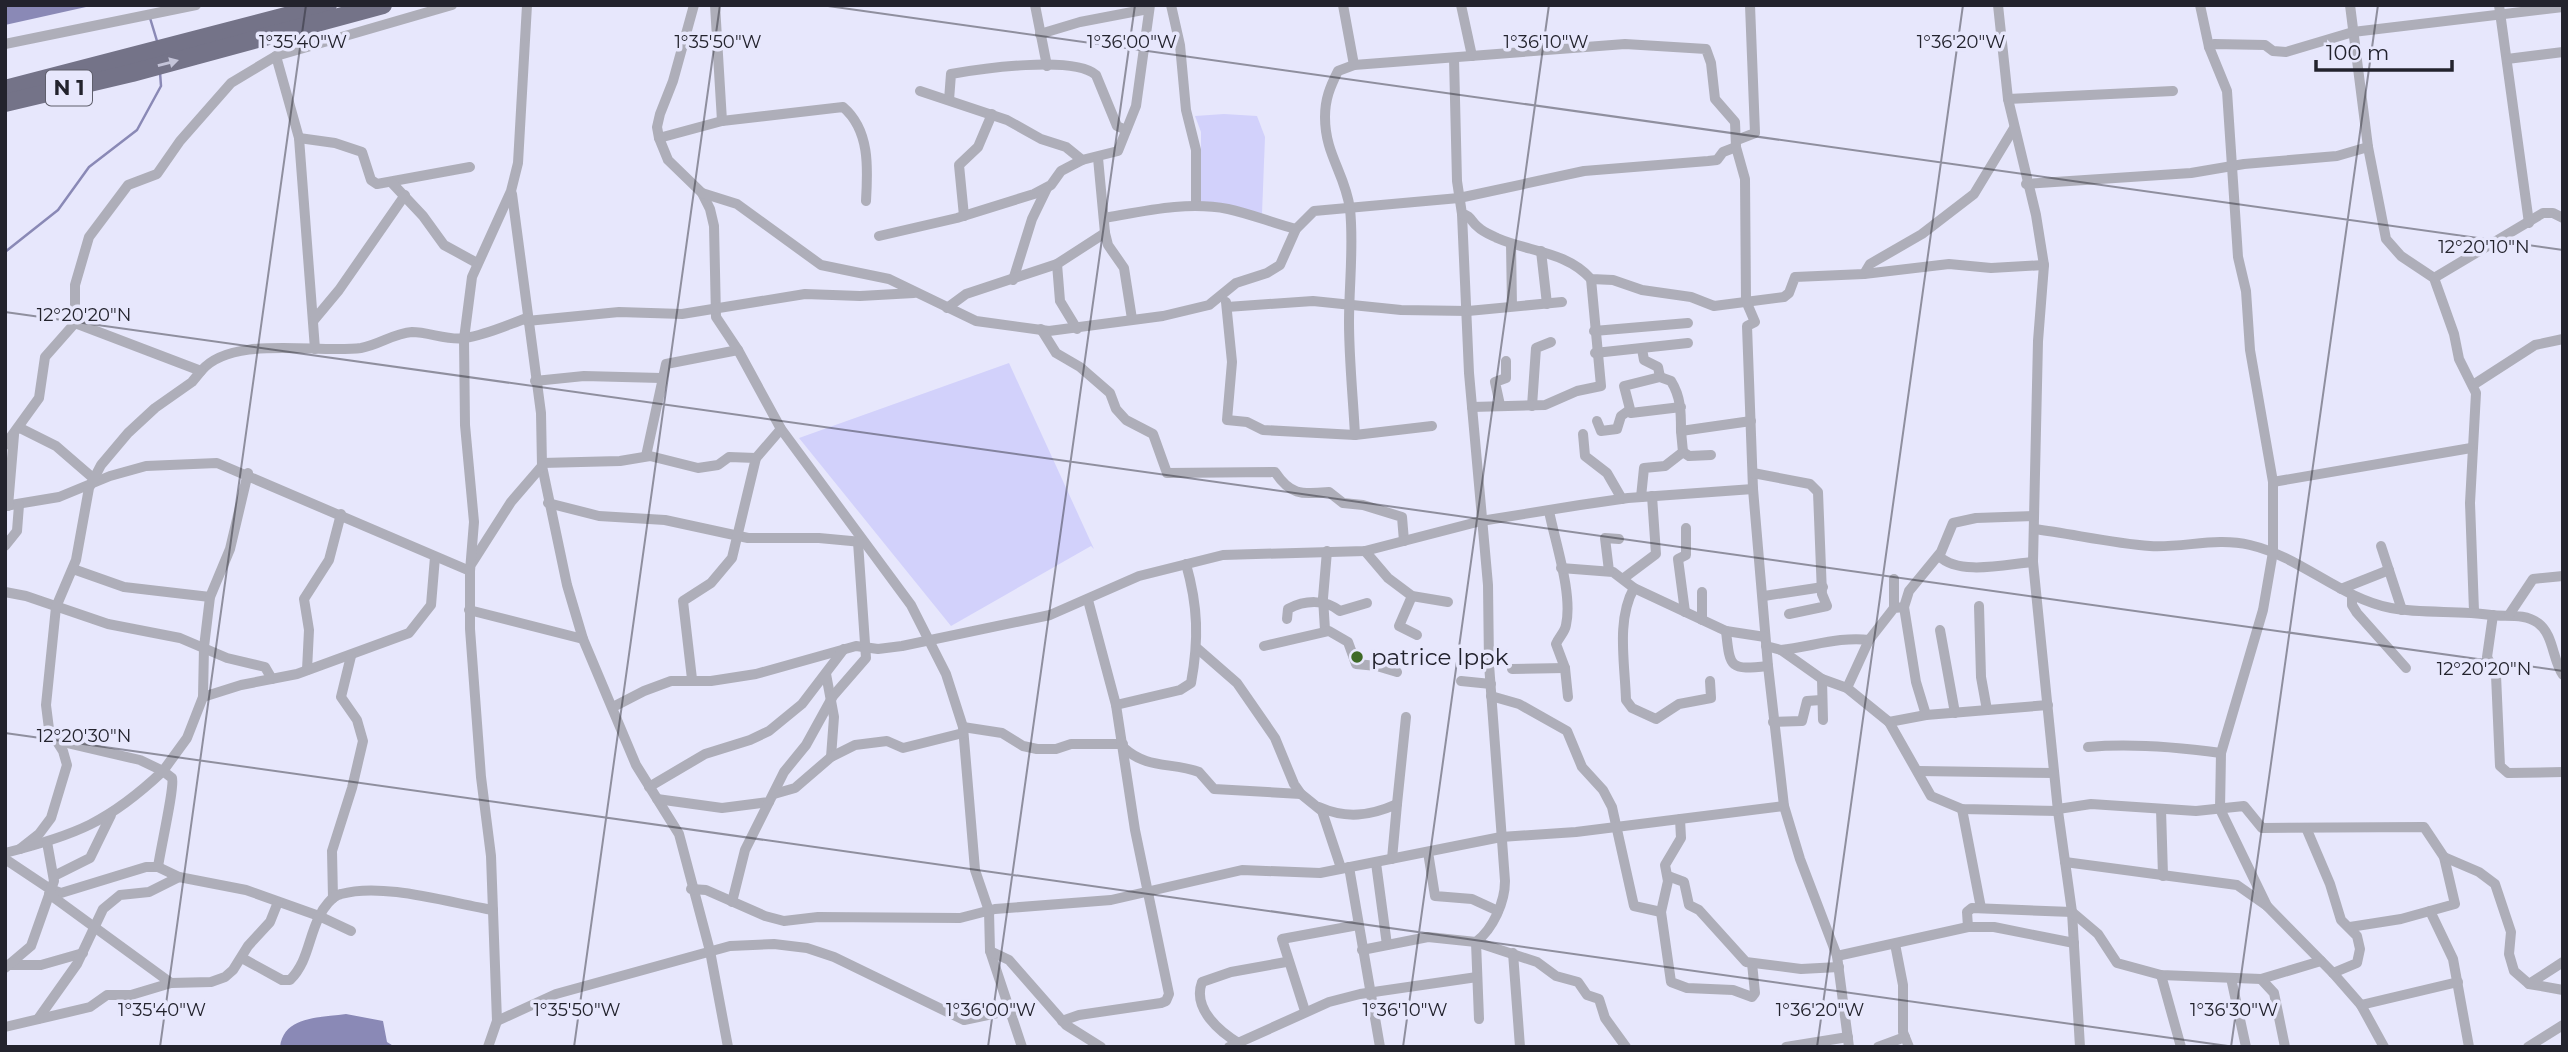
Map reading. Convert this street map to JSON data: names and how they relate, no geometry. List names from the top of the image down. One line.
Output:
{"streets":{"highway":["N 1"]},"places":["patrice lppk"],"scale_bar":"100 m","coordinates":["1°35'40\"W","1°35'50\"W","1°36'00\"W","1°36'10\"W","1°36'20\"W","12°20'10\"N","12°20'20\"N","12°20'30\"N","1°36'30\"W"]}
